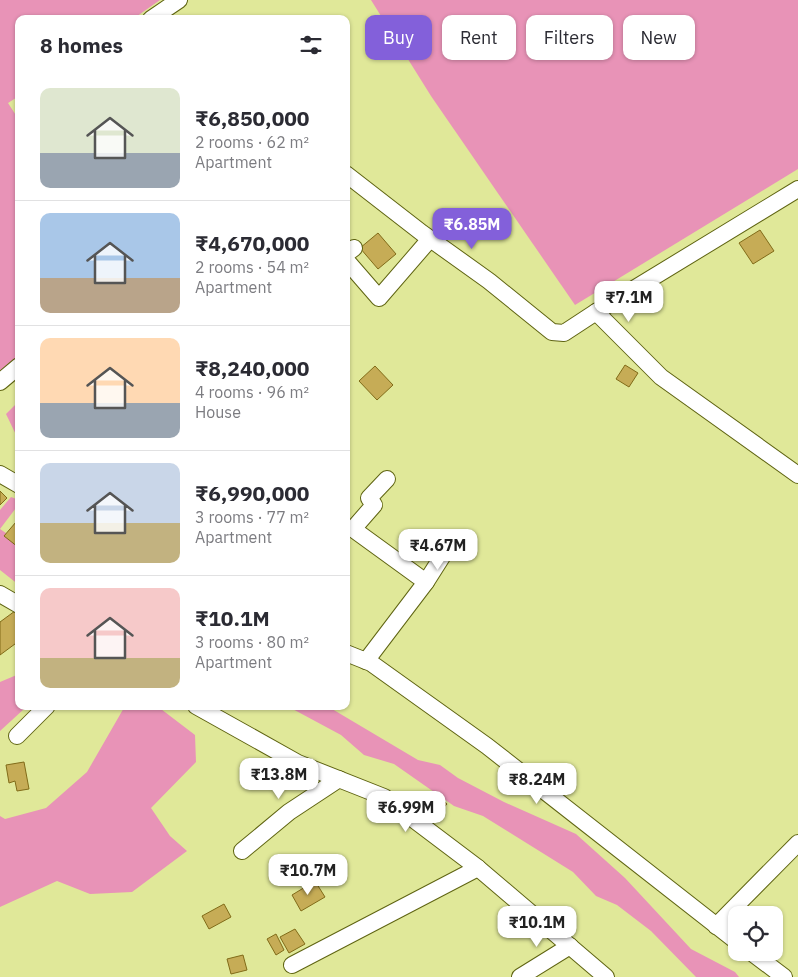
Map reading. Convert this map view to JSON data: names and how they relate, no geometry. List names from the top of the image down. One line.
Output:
{"page":{"chip":["Buy","Rent","Filters","New"],"heading":"8 homes","list":[{"name":"₹6,850,000","note":"2 rooms · 62 m² · Apartment"},{"name":"₹4,670,000","note":"2 rooms · 54 m² · Apartment"},{"name":"₹8,240,000","note":"4 rooms · 96 m² · House"},{"name":"₹6,990,000","note":"3 rooms · 77 m² · Apartment"},{"name":"₹10.1M","note":"3 rooms · 80 m² · Apartment"}],"price":["₹6.85M","₹7.1M","₹4.67M","₹13.8M","₹8.24M","₹6.99M","₹10.7M","₹10.1M"]}}
